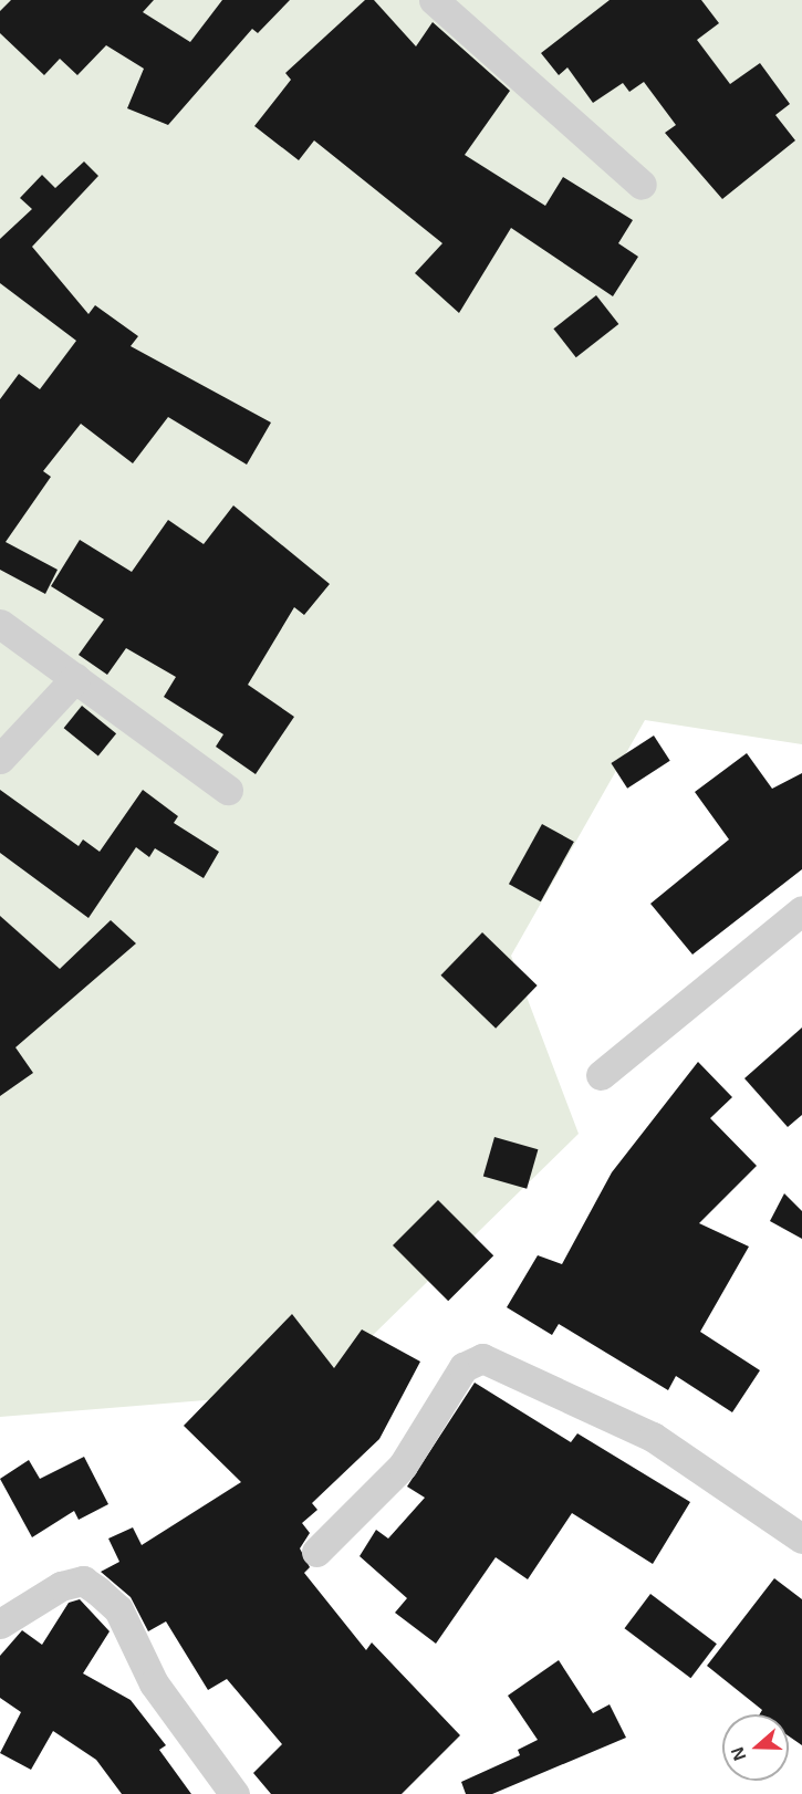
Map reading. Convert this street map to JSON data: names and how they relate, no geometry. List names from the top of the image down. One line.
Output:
{"north":"left"}
